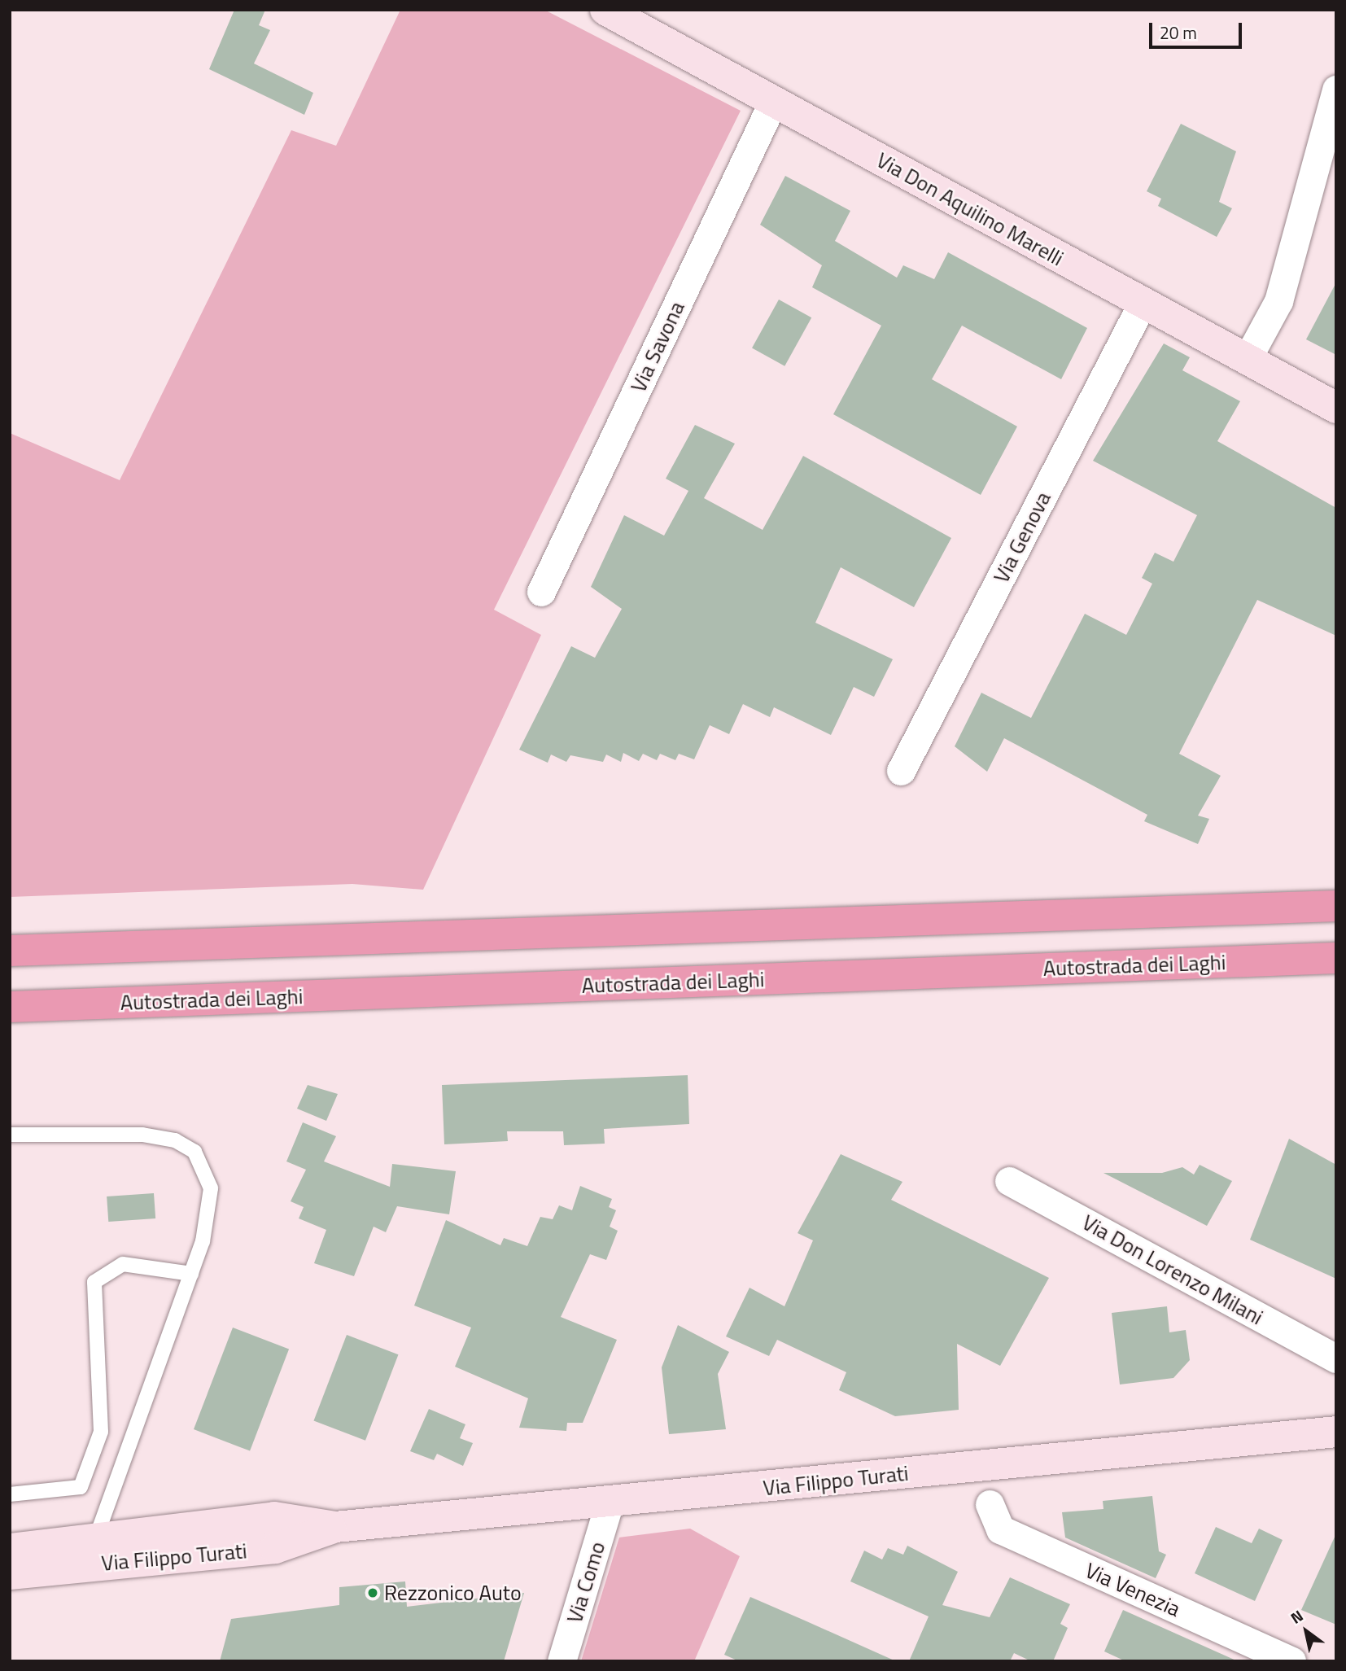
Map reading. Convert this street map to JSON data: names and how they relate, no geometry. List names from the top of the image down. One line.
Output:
{"streets":{"highway":["Autostrada dei Laghi"],"main road":["Via Don Aquilino Marelli","Via Filippo Turati"],"street":["Via Savona","Via Genova","Via Don Lorenzo Milani","Via Como","Via Venezia"]},"crossings":[["Via Don Aquilino Marelli","Via Savona"],["Via Don Aquilino Marelli","Via Genova"],["Via Filippo Turati","Via Como"]],"places":["Rezzonico Auto"],"scale_bar":"20 m","north":"top left"}
